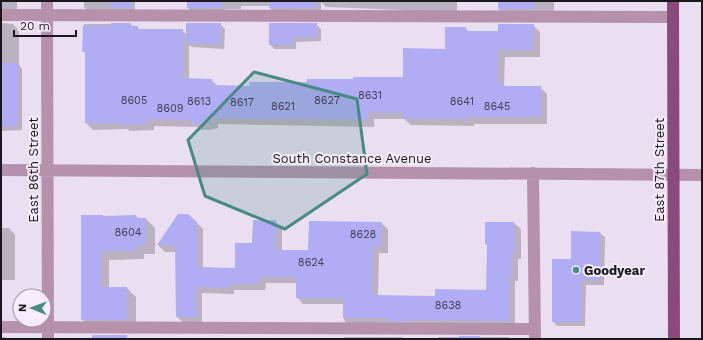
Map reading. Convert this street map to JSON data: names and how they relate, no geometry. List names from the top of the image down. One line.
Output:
{"streets":{"main road":["East 87th Street"],"street":["South Constance Avenue","East 86th Street"]},"crossings":[["South Constance Avenue","East 86th Street"],["South Constance Avenue","East 87th Street"]],"places":["Goodyear"],"house_numbers":["8631","8605","8627","8613","8641","8617","8621","8645","8609","8604","8628","8624","8638"],"scale_bar":"20 m","north":"left"}
